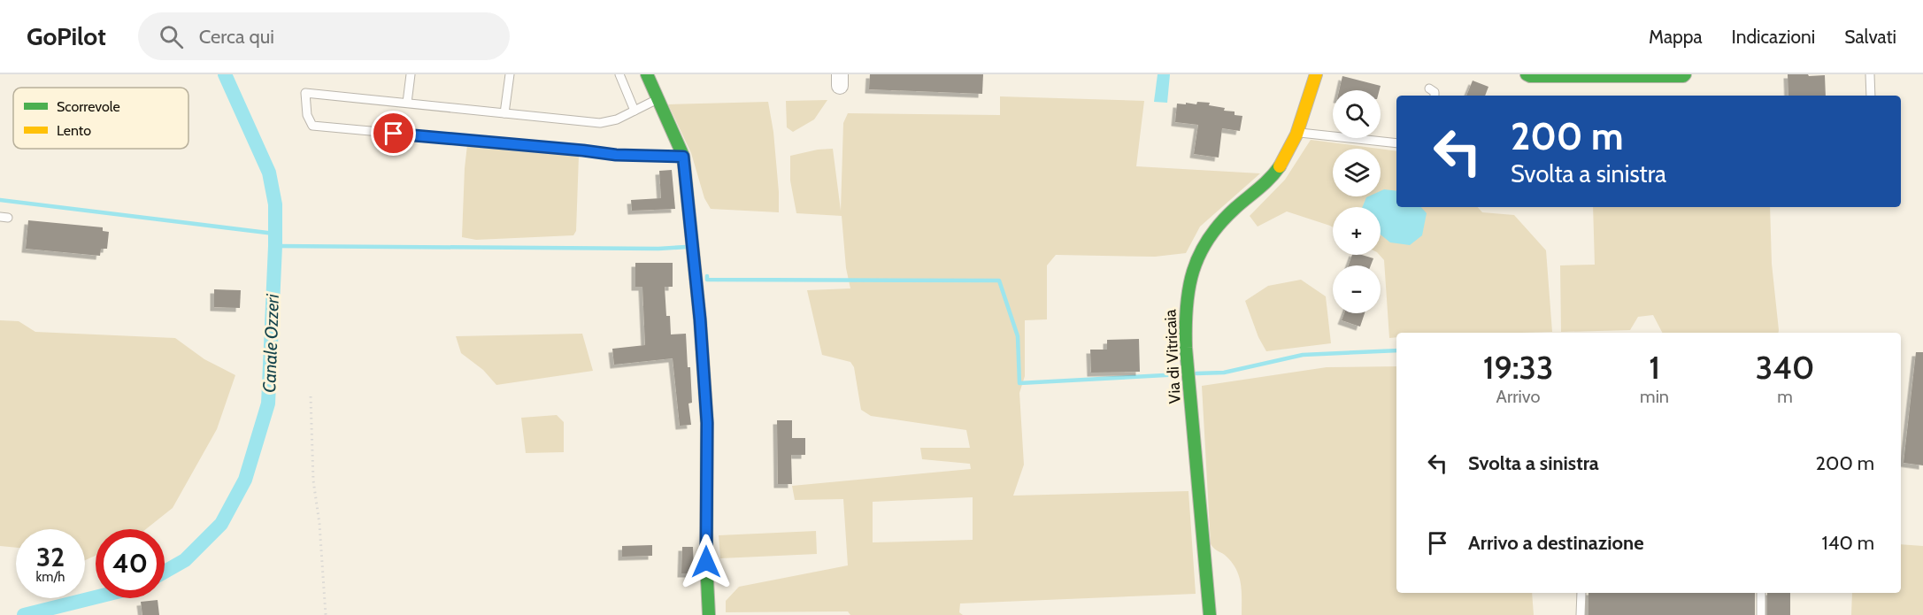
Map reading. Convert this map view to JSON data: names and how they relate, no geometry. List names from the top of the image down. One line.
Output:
{"streets":{"street":["Via di Vitricaia"]},"water":["Canale Ozzeri"],"legend":["Scorrevole","Lento"],"page":{"header":"GoPilot","search":"Cerca qui","nav":["Mappa","Indicazioni","Salvati"],"map_buttons":["+","−"],"turn":["200 m","Svolta a sinistra"],"eta":["19:33","Arrivo","1","min","340","m"],"list":[{"name":"Svolta a sinistra","value":"200 m"},{"name":"Arrivo a destinazione","value":"140 m"}],"speed":"32 km/h","limit":"40"}}
